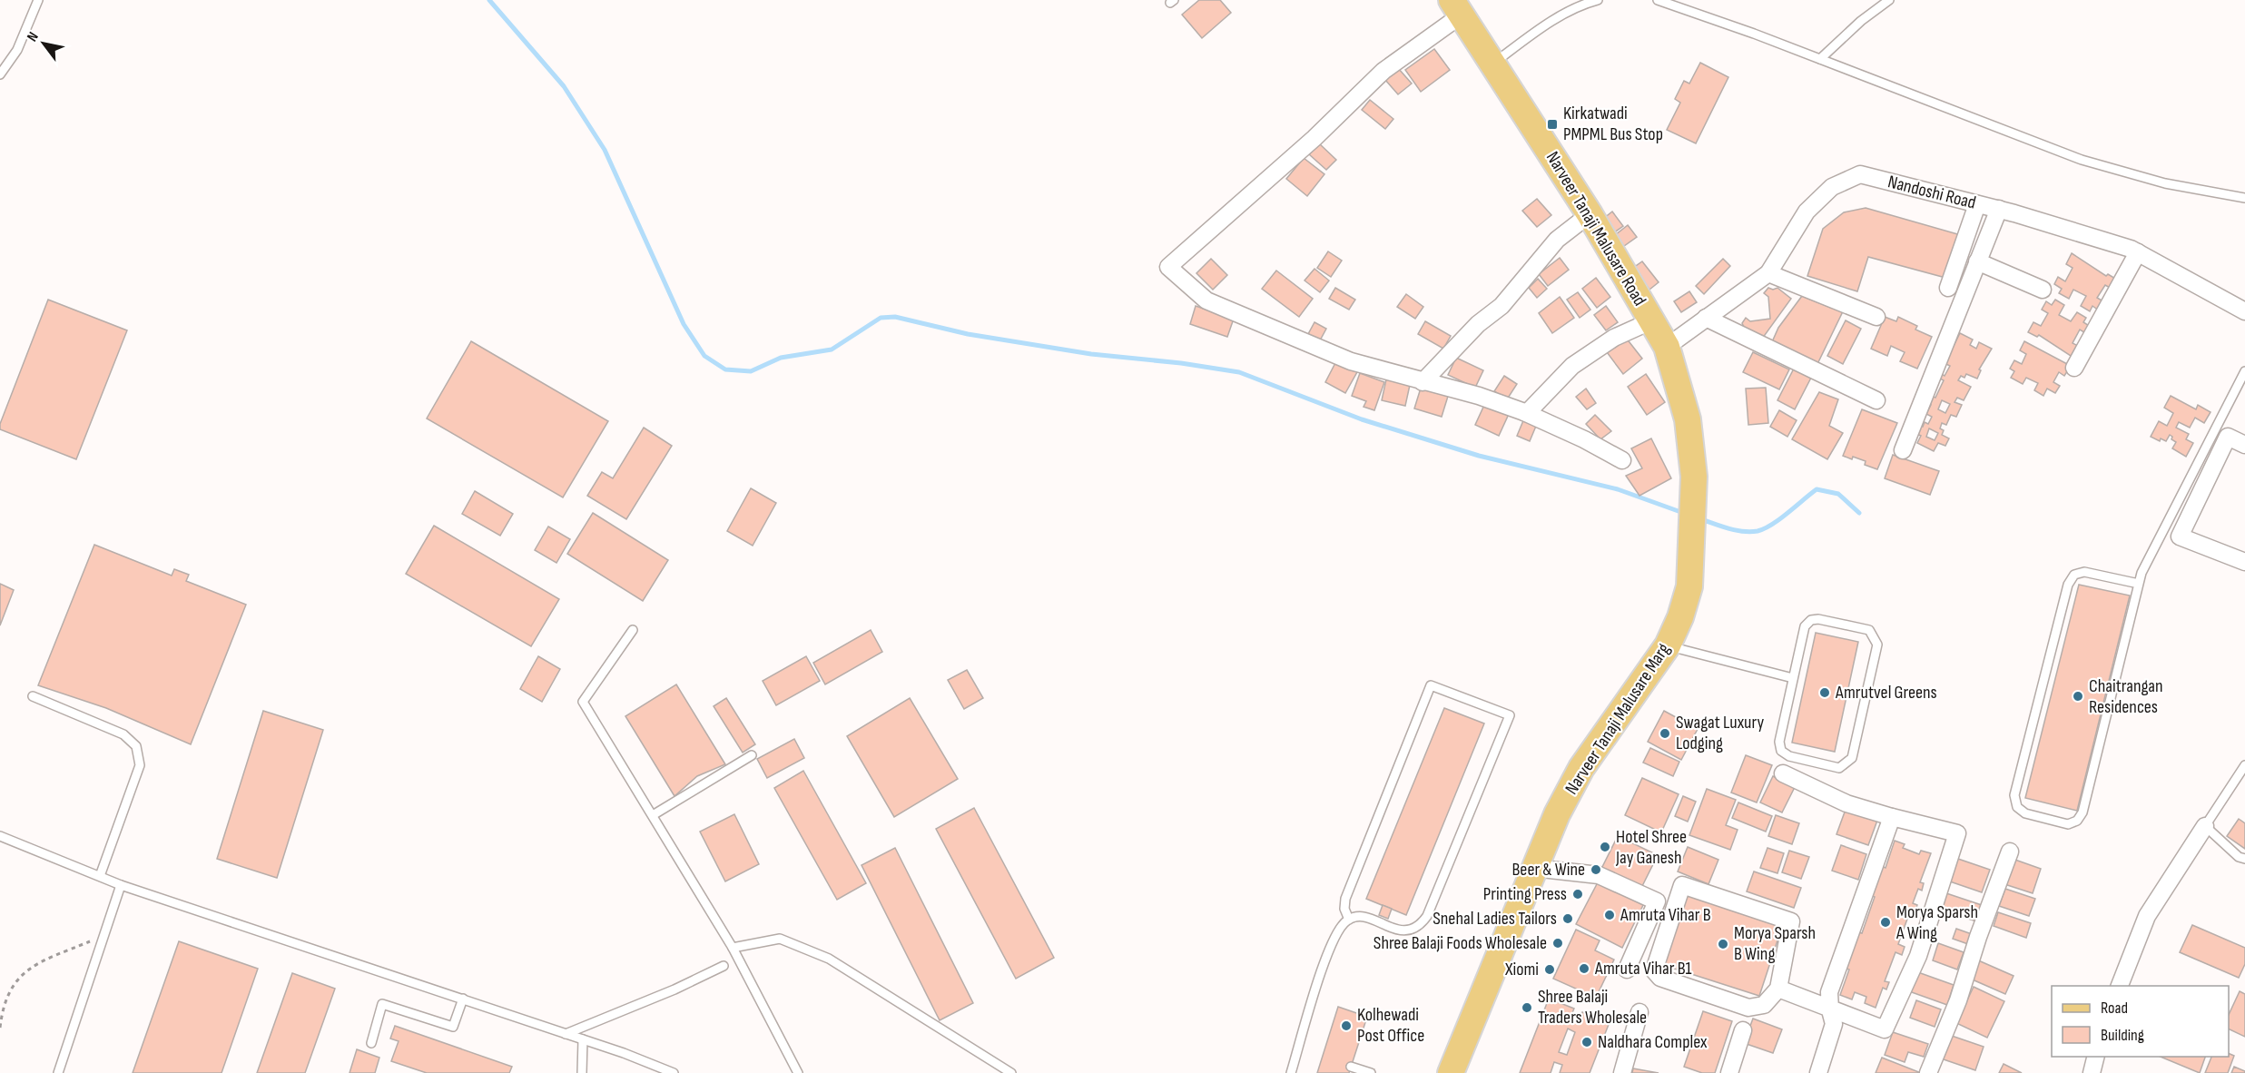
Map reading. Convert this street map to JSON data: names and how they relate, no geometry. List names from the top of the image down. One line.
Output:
{"streets":{"main road":["Narveer Tanaji Malusare Road","Narveer Tanaji Malusare Marg"],"street":["Nandoshi Road"]},"crossings":[["Nandoshi Road","Narveer Tanaji Malusare Road"],["Narveer Tanaji Malusare Road","Narveer Tanaji Malusare Marg"]],"places":{"transit":["Kirkatwadi PMPML Bus Stop"],"other":["Amrutvel Greens","Chaitrangan Residences","Swagat Luxury Lodging","Hotel Shree Jay Ganesh","Beer & Wine","Printing Press","Amruta Vihar B","Snehal Ladies Tailors","Morya Sparsh A Wing","Shree Balaji Foods Wholesale","Morya Sparsh B Wing","Amruta Vihar B1","Xiomi","Shree Balaji Traders Wholesale","Kolhewadi Post Office","Naldhara Complex"]},"legend":["Road","Building"],"north":"top left"}
